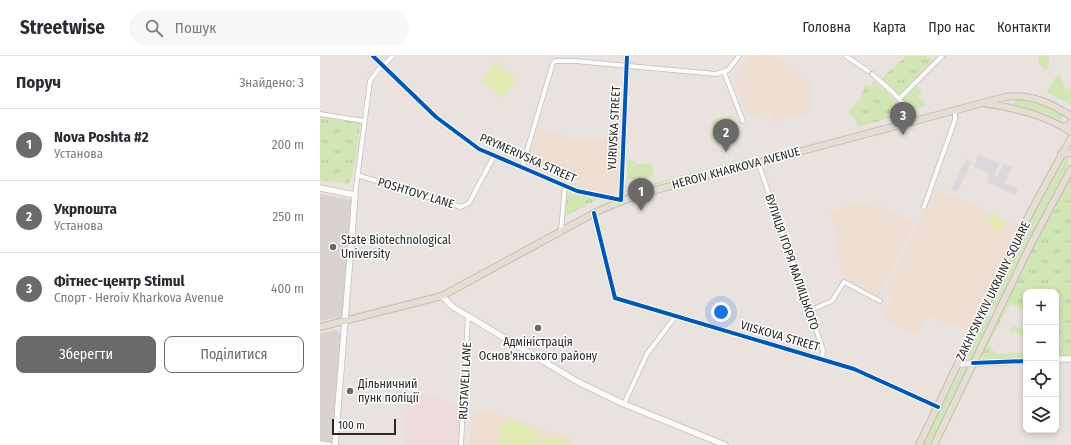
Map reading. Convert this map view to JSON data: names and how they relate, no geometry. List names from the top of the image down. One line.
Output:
{"streets":{"main road":["HEROIV KHARKOVA AVENUE","ZAKHYSNYKIV UKRAINY SQUARE"],"street":["YURIVSKA STREET","PRYMERIVSKA STREET","POSHTOVY LANE","ВУЛИЦЯ ІГОРЯ МАЛИЦЬКОГО","VIISKOVA STREET","RUSTAVELI LANE"]},"crossings":[["YURIVSKA STREET","PRYMERIVSKA STREET"],["YURIVSKA STREET","HEROIV KHARKOVA AVENUE"],["PRYMERIVSKA STREET","HEROIV KHARKOVA AVENUE"],["PRYMERIVSKA STREET","POSHTOVY LANE"],["HEROIV KHARKOVA AVENUE","ВУЛИЦЯ ІГОРЯ МАЛИЦЬКОГО"],["HEROIV KHARKOVA AVENUE","VIISKOVA STREET"],["ВУЛИЦЯ ІГОРЯ МАЛИЦЬКОГО","VIISKOVA STREET"],["ZAKHYSNYKIV UKRAINY SQUARE","VIISKOVA STREET"]],"places":["State Biotechnological University","Адміністрація Основ'янського району","Дільничний пунк поліції"],"scale_bar":"100 m","page":{"header":"Streetwise","search":"Пошук","nav":["Головна","Карта","Про нас","Контакти"],"heading":["Поруч","Знайдено: 3"],"pins":["3","2","1"],"list":[{"mark":"1","name":"Nova Poshta #2","note":"Установа","value":"200 m"},{"mark":"2","name":"Укрпошта","note":"Установа","value":"250 m"},{"mark":"3","name":"Фітнес-центр Stimul","note":"Спорт · Heroiv Kharkova Avenue","value":"400 m"}],"map_buttons":["+","−"],"buttons":["Зберегти","Поділитися"],"scale":"100 m"}}
